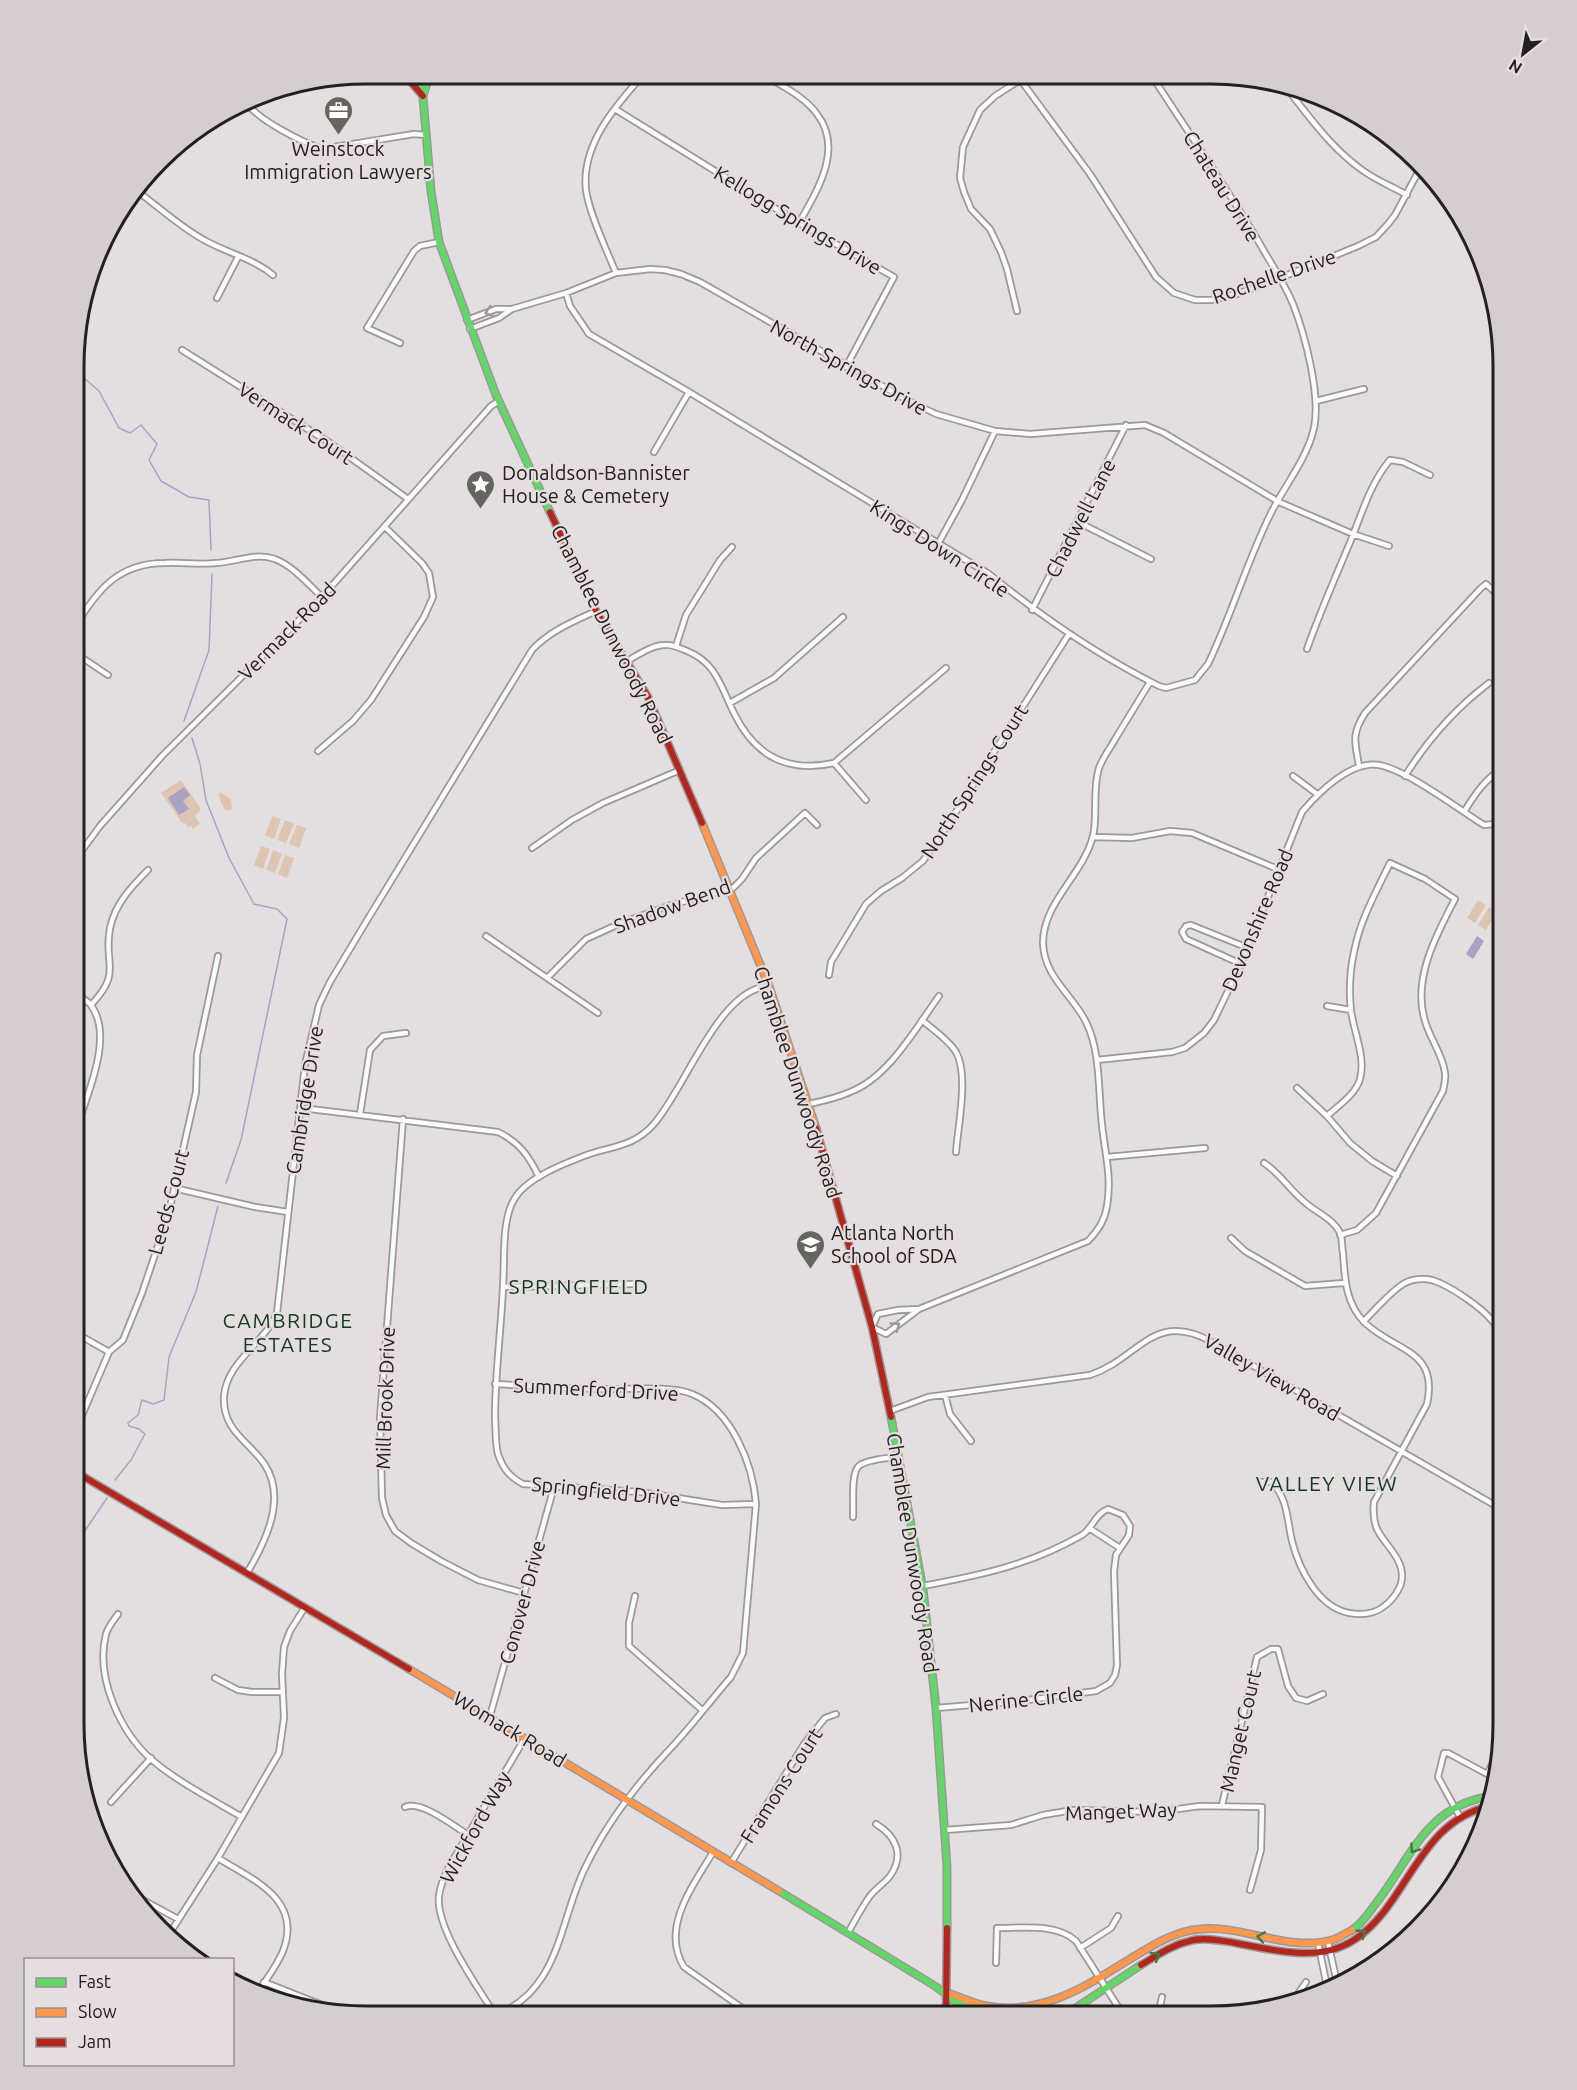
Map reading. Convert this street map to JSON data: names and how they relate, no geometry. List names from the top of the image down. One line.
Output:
{"streets":{"street":["Chateau Drive","Kellogg Springs Drive","Rochelle Drive","North Springs Drive","Vermack Court","Chadwell Lane","Kings Down Circle","Vermack Road","Chamblee Dunwoody Road","North Springs Court","Shadow Bend","Devonshire Road","Cambridge Drive","Leeds Court","Valley View Road","Summerford Drive","Mill Brook Drive","Springfield Drive","Conover Drive","Nerine Circle","Womack Road","Manget Court","Framons Court","Manget Way","Wickford Way"]},"crossings":[["Chateau Drive","Rochelle Drive"],["Chateau Drive","North Springs Drive"],["Chateau Drive","Kings Down Circle"],["Kellogg Springs Drive","North Springs Drive"],["North Springs Drive","Chadwell Lane"],["North Springs Drive","Kings Down Circle"],["North Springs Drive","Chamblee Dunwoody Road"],["Vermack Court","Vermack Road"],["Chadwell Lane","Kings Down Circle"],["Kings Down Circle","North Springs Court"],["Vermack Road","Chamblee Dunwoody Road"],["Chamblee Dunwoody Road","Shadow Bend"],["Chamblee Dunwoody Road","Cambridge Drive"],["Chamblee Dunwoody Road","Valley View Road"],["Chamblee Dunwoody Road","Springfield Drive"],["Chamblee Dunwoody Road","Nerine Circle"],["Chamblee Dunwoody Road","Womack Road"],["Chamblee Dunwoody Road","Manget Way"],["Cambridge Drive","Womack Road"],["Summerford Drive","Springfield Drive"],["Summerford Drive","Womack Road"],["Mill Brook Drive","Conover Drive"],["Springfield Drive","Conover Drive"],["Conover Drive","Womack Road"],["Womack Road","Framons Court"],["Womack Road","Wickford Way"],["Manget Court","Manget Way"]],"districts":["SPRINGFIELD","CAMBRIDGE ESTATES","VALLEY VIEW"],"places":{"office":["Weinstock Immigration Lawyers"],"place":["Donaldson-Bannister House & Cemetery"],"school or university":["Atlanta North School of SDA"]},"legend":["Fast","Slow","Jam"],"north":"bottom left"}
